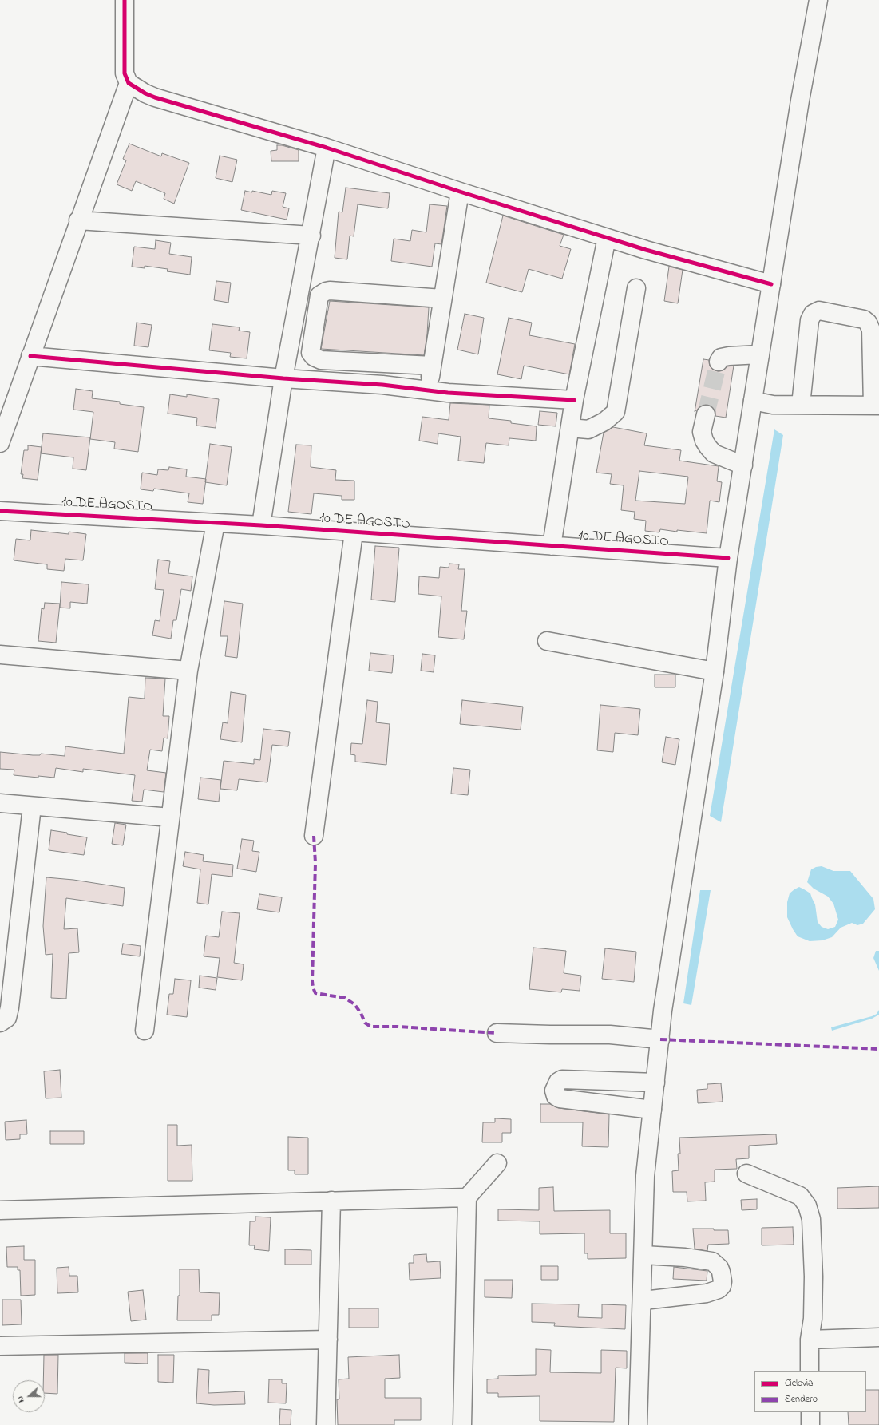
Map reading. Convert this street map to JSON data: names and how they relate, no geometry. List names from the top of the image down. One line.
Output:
{"streets":{"main road":["10 DE AGOSTO"]},"legend":["Ciclovía","Sendero"],"north":"left"}
